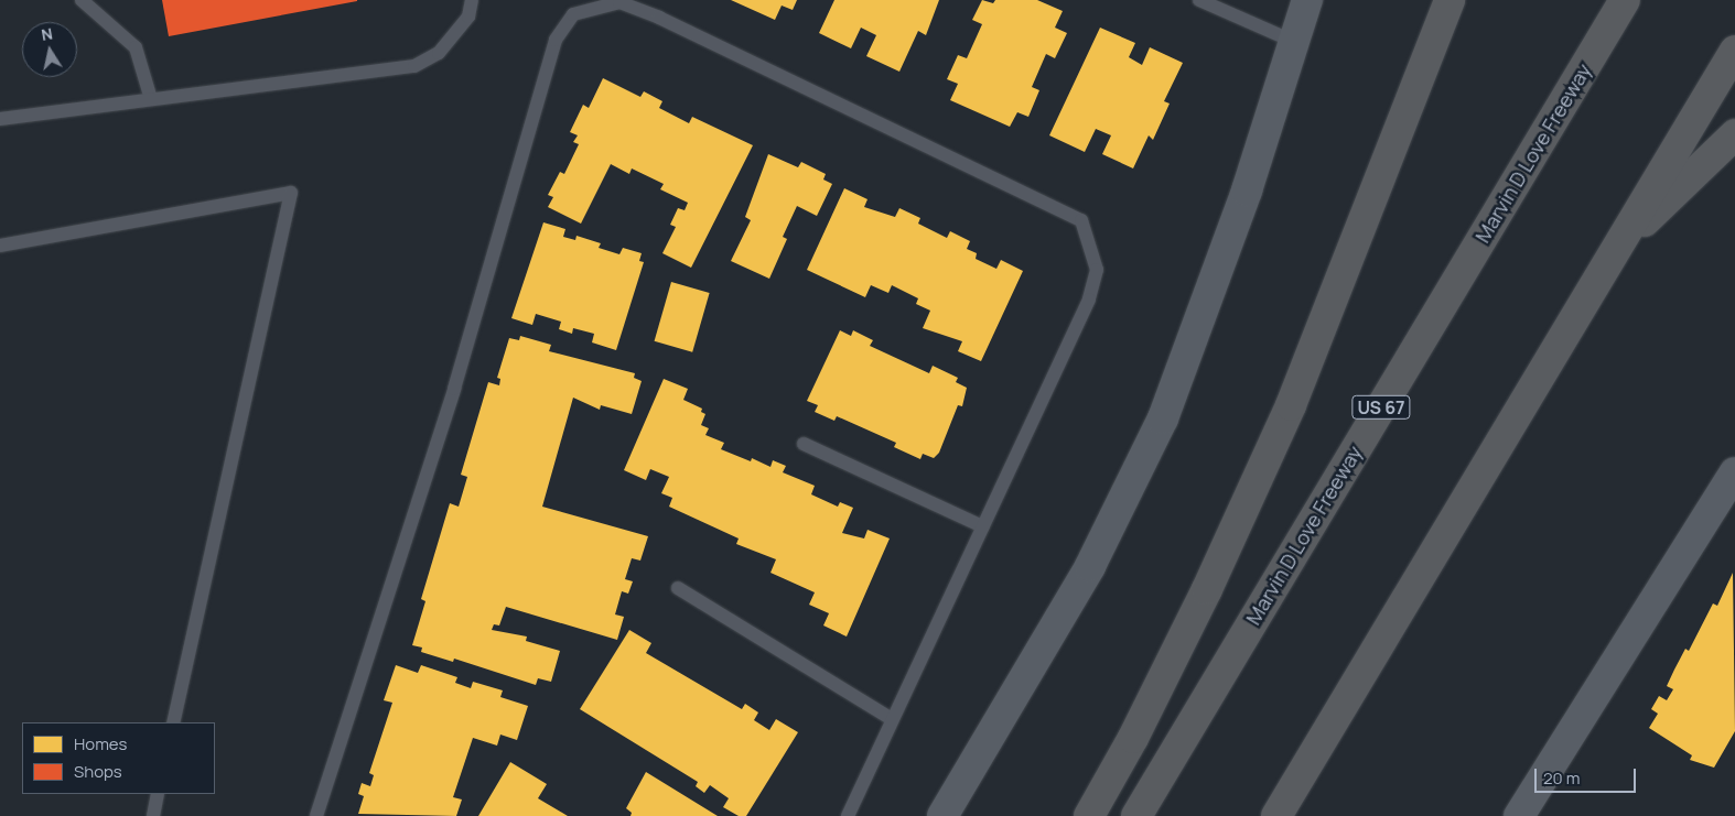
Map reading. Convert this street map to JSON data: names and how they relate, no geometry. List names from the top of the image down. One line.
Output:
{"streets":{"highway":["Marvin D Love Freeway","US 67"]},"legend":["Homes","Shops"],"scale_bar":"20 m","north":"top"}
